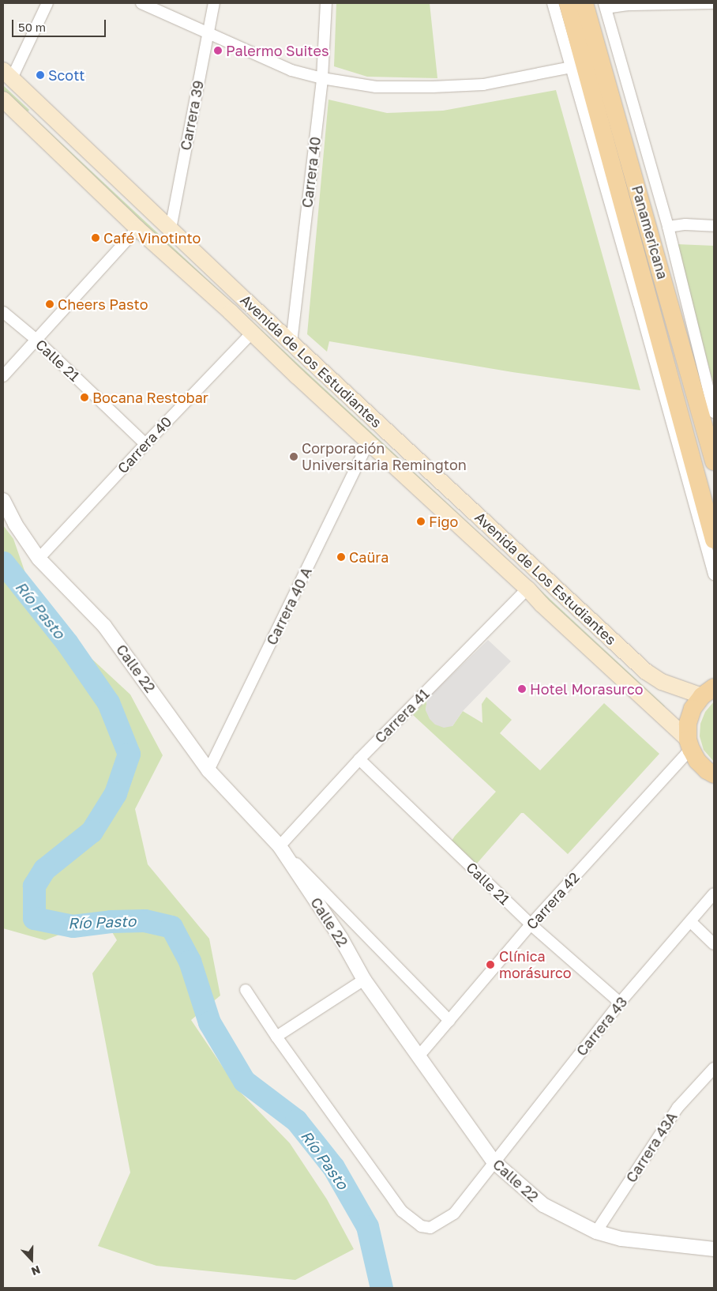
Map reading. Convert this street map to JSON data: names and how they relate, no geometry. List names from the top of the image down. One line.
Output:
{"streets":{"main road":["Panamericana","Avenida de Los Estudiantes"],"street":["Carrera 39","Carrera 40","Calle 21","Carrera 40 A","Calle 22","Carrera 41","Carrera 42","Carrera 43","Carrera 43A"]},"crossings":[["Carrera 39","Avenida de Los Estudiantes"],["Carrera 40","Calle 21"],["Carrera 40","Avenida de Los Estudiantes"],["Carrera 40","Calle 22"],["Calle 21","Carrera 41"],["Calle 21","Carrera 42"],["Calle 21","Carrera 43"],["Avenida de Los Estudiantes","Carrera 40 A"],["Avenida de Los Estudiantes","Carrera 41"],["Avenida de Los Estudiantes","Carrera 42"],["Carrera 40 A","Calle 22"],["Calle 22","Carrera 41"],["Calle 22","Carrera 42"],["Calle 22","Carrera 43"],["Calle 22","Carrera 43A"]],"water":["Río Pasto"],"places":["Palermo Suites","Scott","Café Vinotinto","Cheers Pasto","Bocana Restobar","Corporación Universitaria Remington","Figo","Caüra","Hotel Morasurco","Clínica morásurco"],"scale_bar":"50 m","north":"bottom"}
